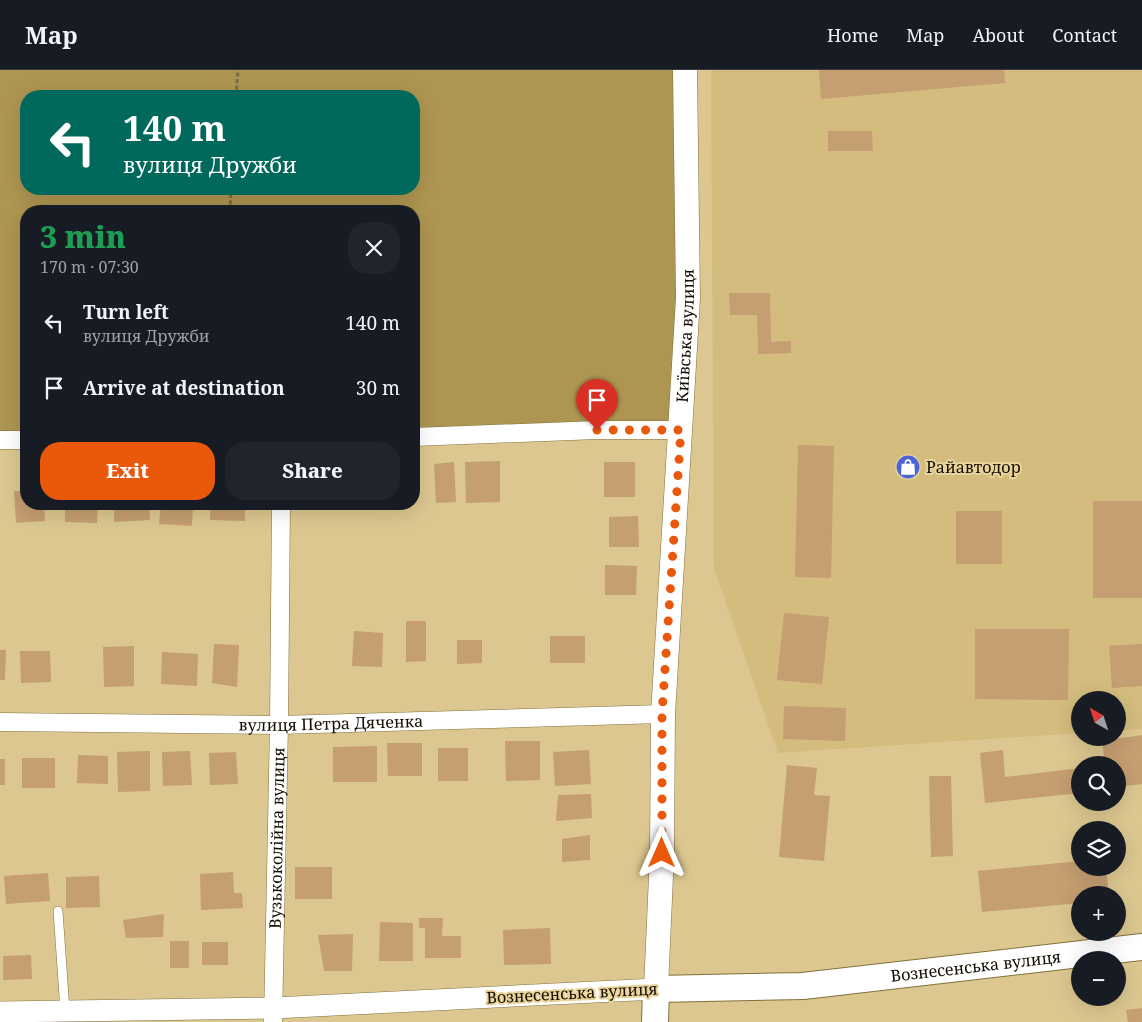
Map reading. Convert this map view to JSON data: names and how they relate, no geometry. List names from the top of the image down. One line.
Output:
{"streets":{"main road":["Київська вулиця","Вознесенська вулиця"],"street":["вулиця Петра Дяченка","Вузькоколійна вулиця"]},"crossings":[["Київська вулиця","вулиця Петра Дяченка"],["Київська вулиця","Вознесенська вулиця"],["вулиця Петра Дяченка","Вузькоколійна вулиця"],["Вузькоколійна вулиця","Вознесенська вулиця"]],"places":{"shop":["Райавтодор"]},"north":"top left","page":{"header":"Map","nav":["Home","Map","About","Contact"],"turn":["140 m","вулиця Дружби"],"heading":["3 min","170 m · 07:30"],"list":[{"name":"Turn left","note":"вулиця Дружби","value":"140 m"},{"name":"Arrive at destination","value":"30 m"}],"buttons":["Exit","Share"],"map_buttons":["+","−"]}}
